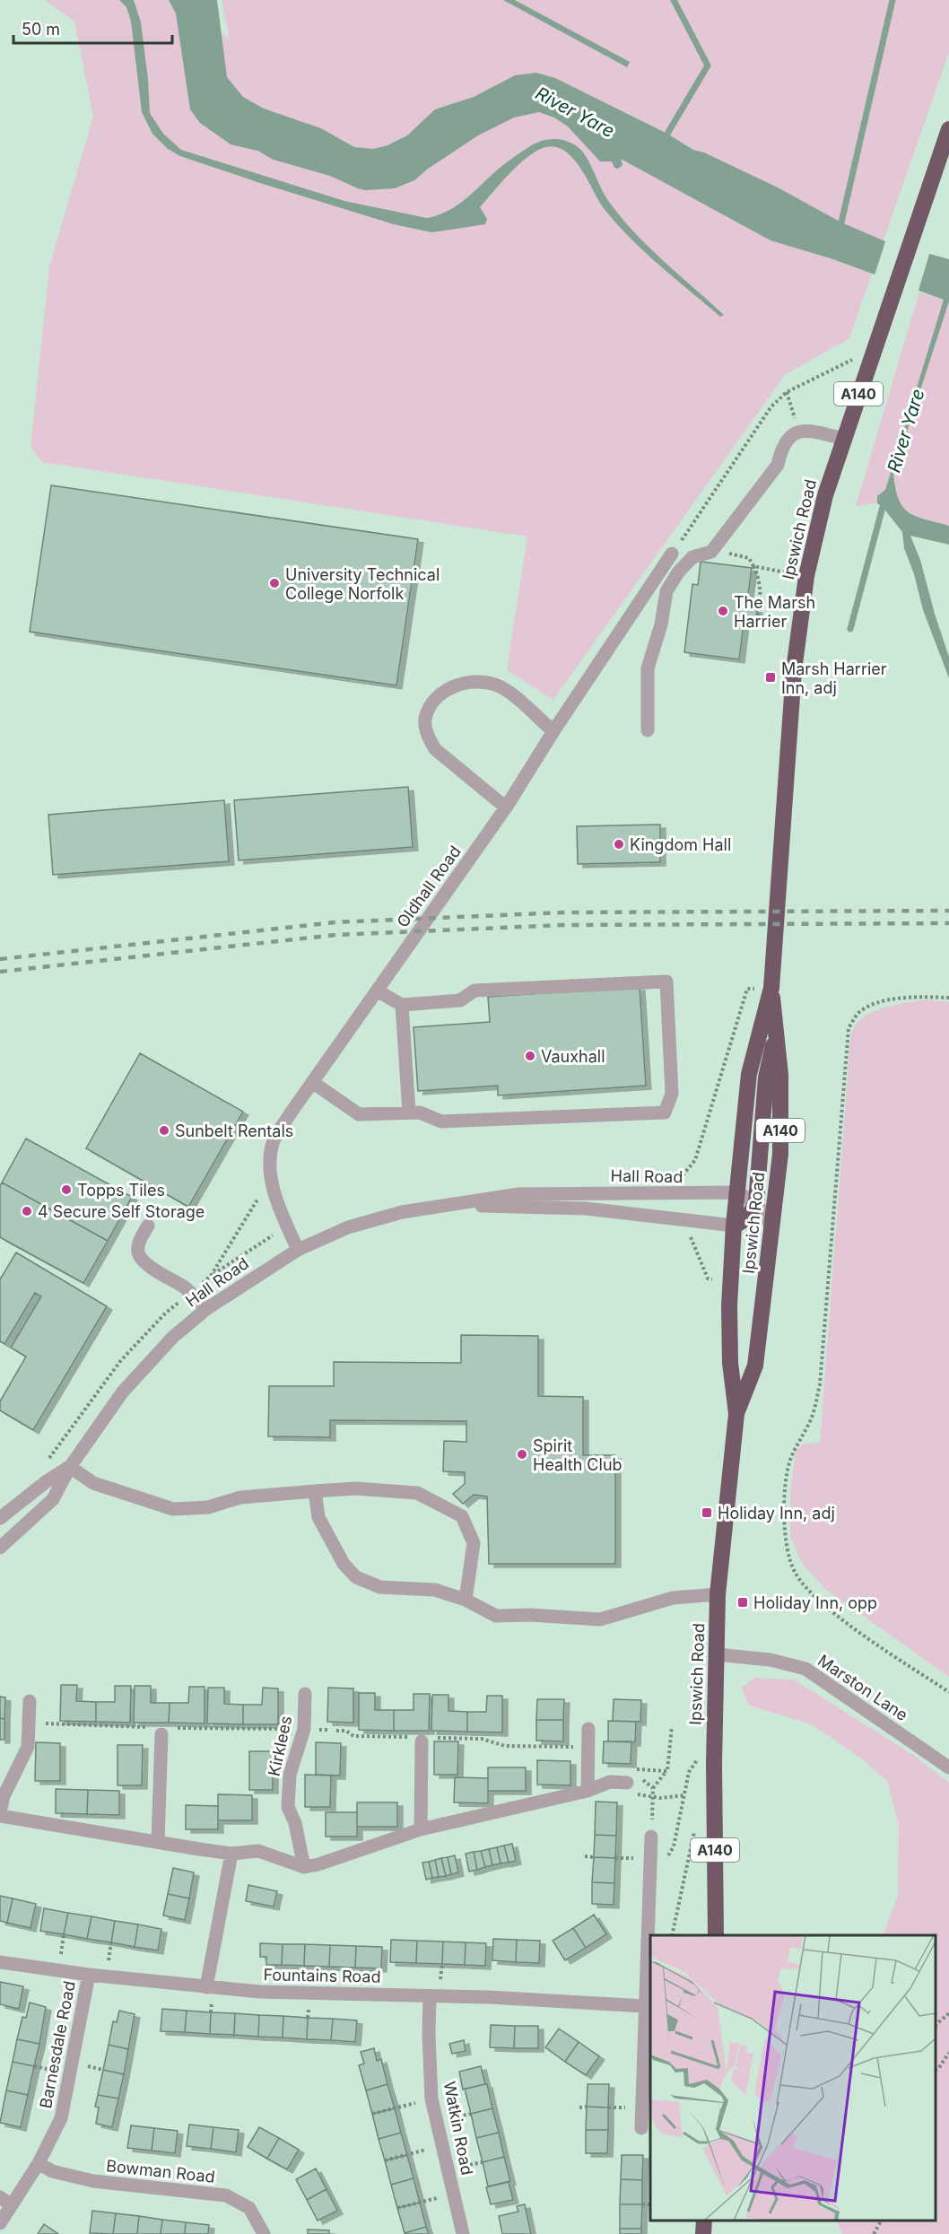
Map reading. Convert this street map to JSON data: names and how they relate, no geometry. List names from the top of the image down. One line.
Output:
{"streets":{"highway":["A140","Ipswich Road"],"street":["Oldhall Road","Hall Road","Marston Lane","Kirklees","Fountains Road","Barnesdale Road","Watkin Road","Bowman Road"]},"crossings":[["Ipswich Road","Hall Road"],["Ipswich Road","Marston Lane"],["Oldhall Road","Hall Road"],["Fountains Road","Barnesdale Road"],["Fountains Road","Watkin Road"],["Barnesdale Road","Bowman Road"]],"water":["River Yare"],"places":{"other":["University Technical College Norfolk","The Marsh Harrier","Kingdom Hall","Vauxhall","Sunbelt Rentals","Topps Tiles","4 Secure Self Storage","Spirit Health Club"],"transit":["Marsh Harrier Inn, adj","Holiday Inn, adj","Holiday Inn, opp"]},"scale_bar":"50 m"}
